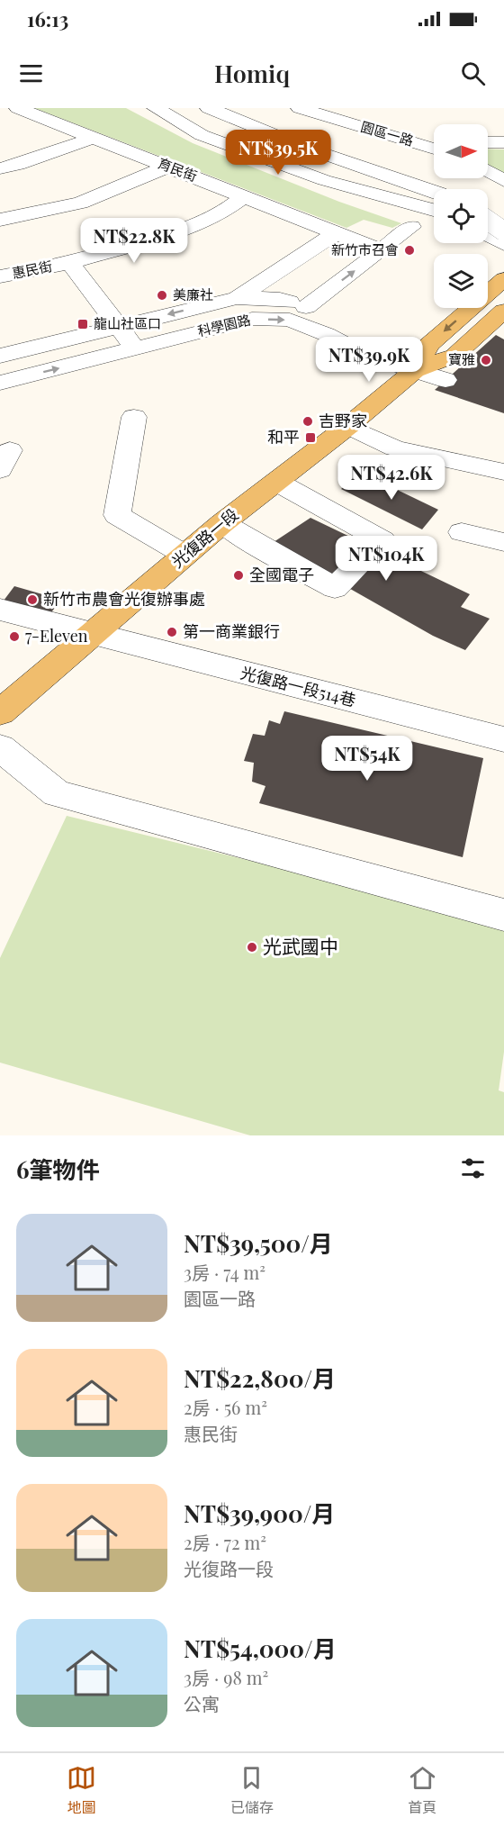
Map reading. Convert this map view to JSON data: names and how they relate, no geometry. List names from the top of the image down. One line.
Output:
{"streets":{"main road":["光復路一段"],"street":["園區一路","育民街","惠民街","科學園路","光復路一段514巷"]},"crossings":[["育民街","惠民街"],["育民街","科學園路"],["科學園路","光復路一段"],["光復路一段","光復路一段514巷"]],"places":{"other":["新竹市召會","美廉社","寶雅","吉野家","全國電子","新竹市農會光復辦事處","第一商業銀行","7-Eleven","光武國中"],"transit":["龍山社區口","和平"]},"north":"right","page":{"status":"16:13","header":"Homiq","price":["NT$39.5K","NT$22.8K","NT$39.9K","NT$42.6K","NT$104K","NT$54K"],"heading":"6筆物件","list":[{"name":"NT$39,500/月","note":"3房 · 74 m² · 園區一路"},{"name":"NT$22,800/月","note":"2房 · 56 m² · 惠民街"},{"name":"NT$39,900/月","note":"2房 · 72 m² · 光復路一段"},{"name":"NT$54,000/月","note":"3房 · 98 m² · 公寓"}],"tabs":["地圖","已儲存","首頁"]}}
